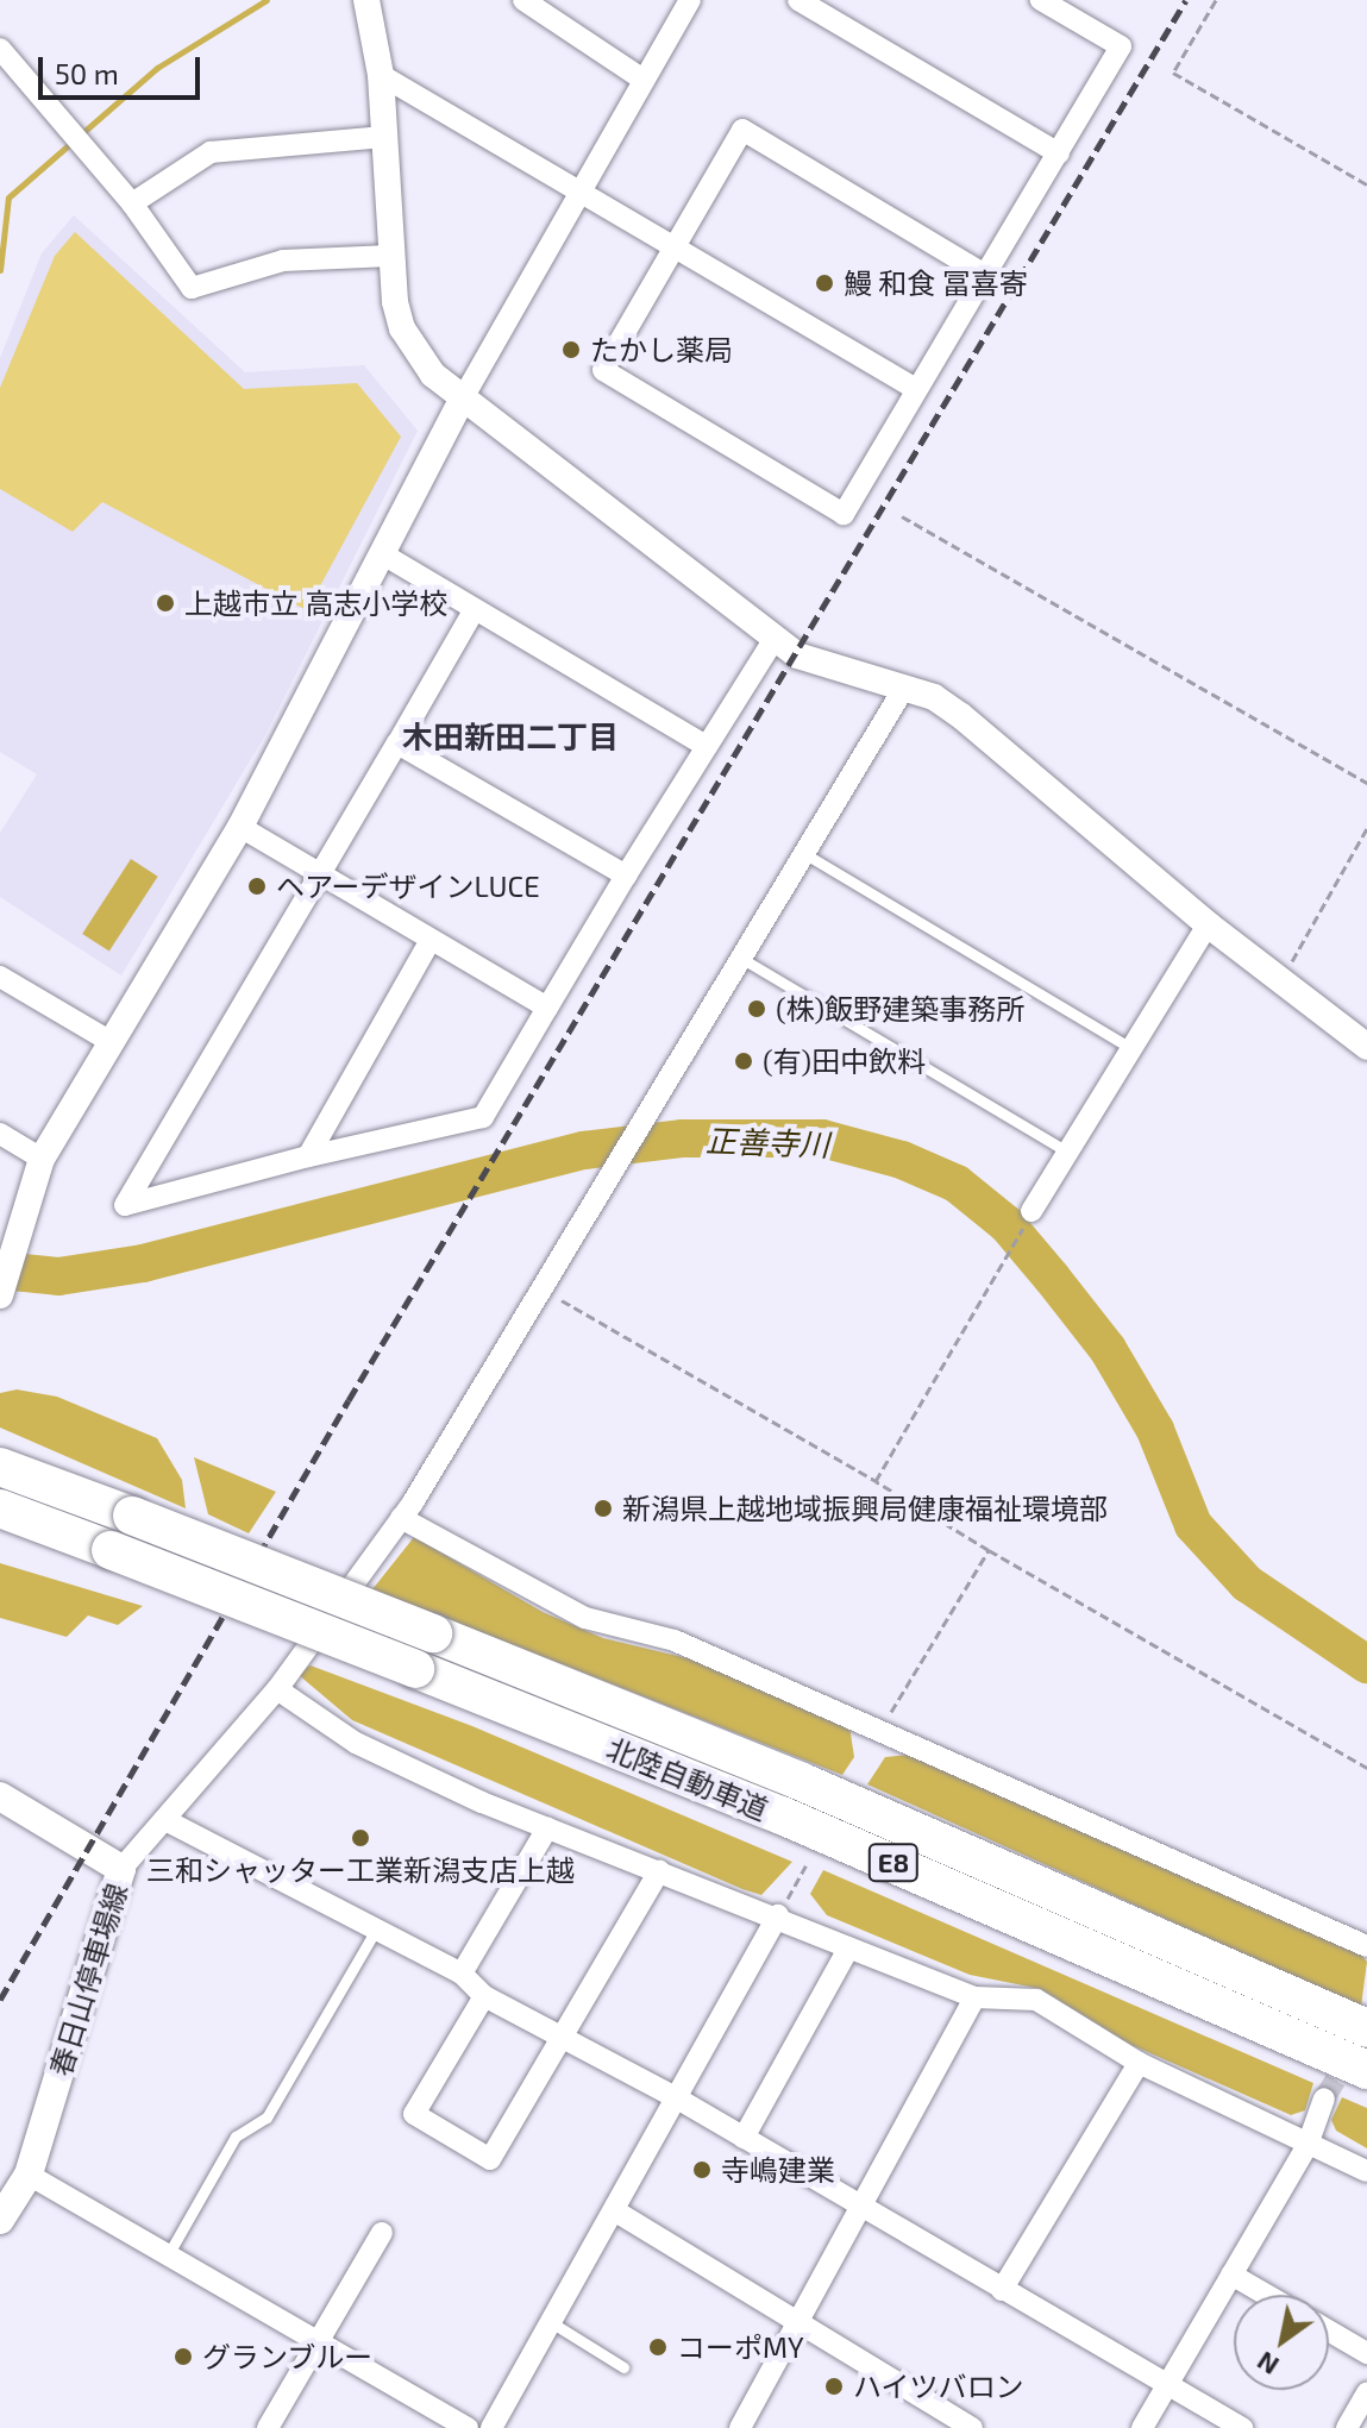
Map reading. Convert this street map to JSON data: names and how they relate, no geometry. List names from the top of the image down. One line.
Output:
{"streets":{"highway":["北陸自動車道","E8"],"main road":["春日山停車場線"]},"districts":["木田新田二丁目"],"water":["正善寺川"],"places":["鰻 和食 冨喜寄","たかし薬局","上越市立 高志小学校","ヘアーデザインLUCE","(株)飯野建築事務所","(有)田中飲料","新潟県上越地域振興局健康福祉環境部","三和シャッター工業新潟支店上越","寺嶋建業","コーポMY","グランブルー","ハイツバロン"],"scale_bar":"50 m","north":"bottom left"}
